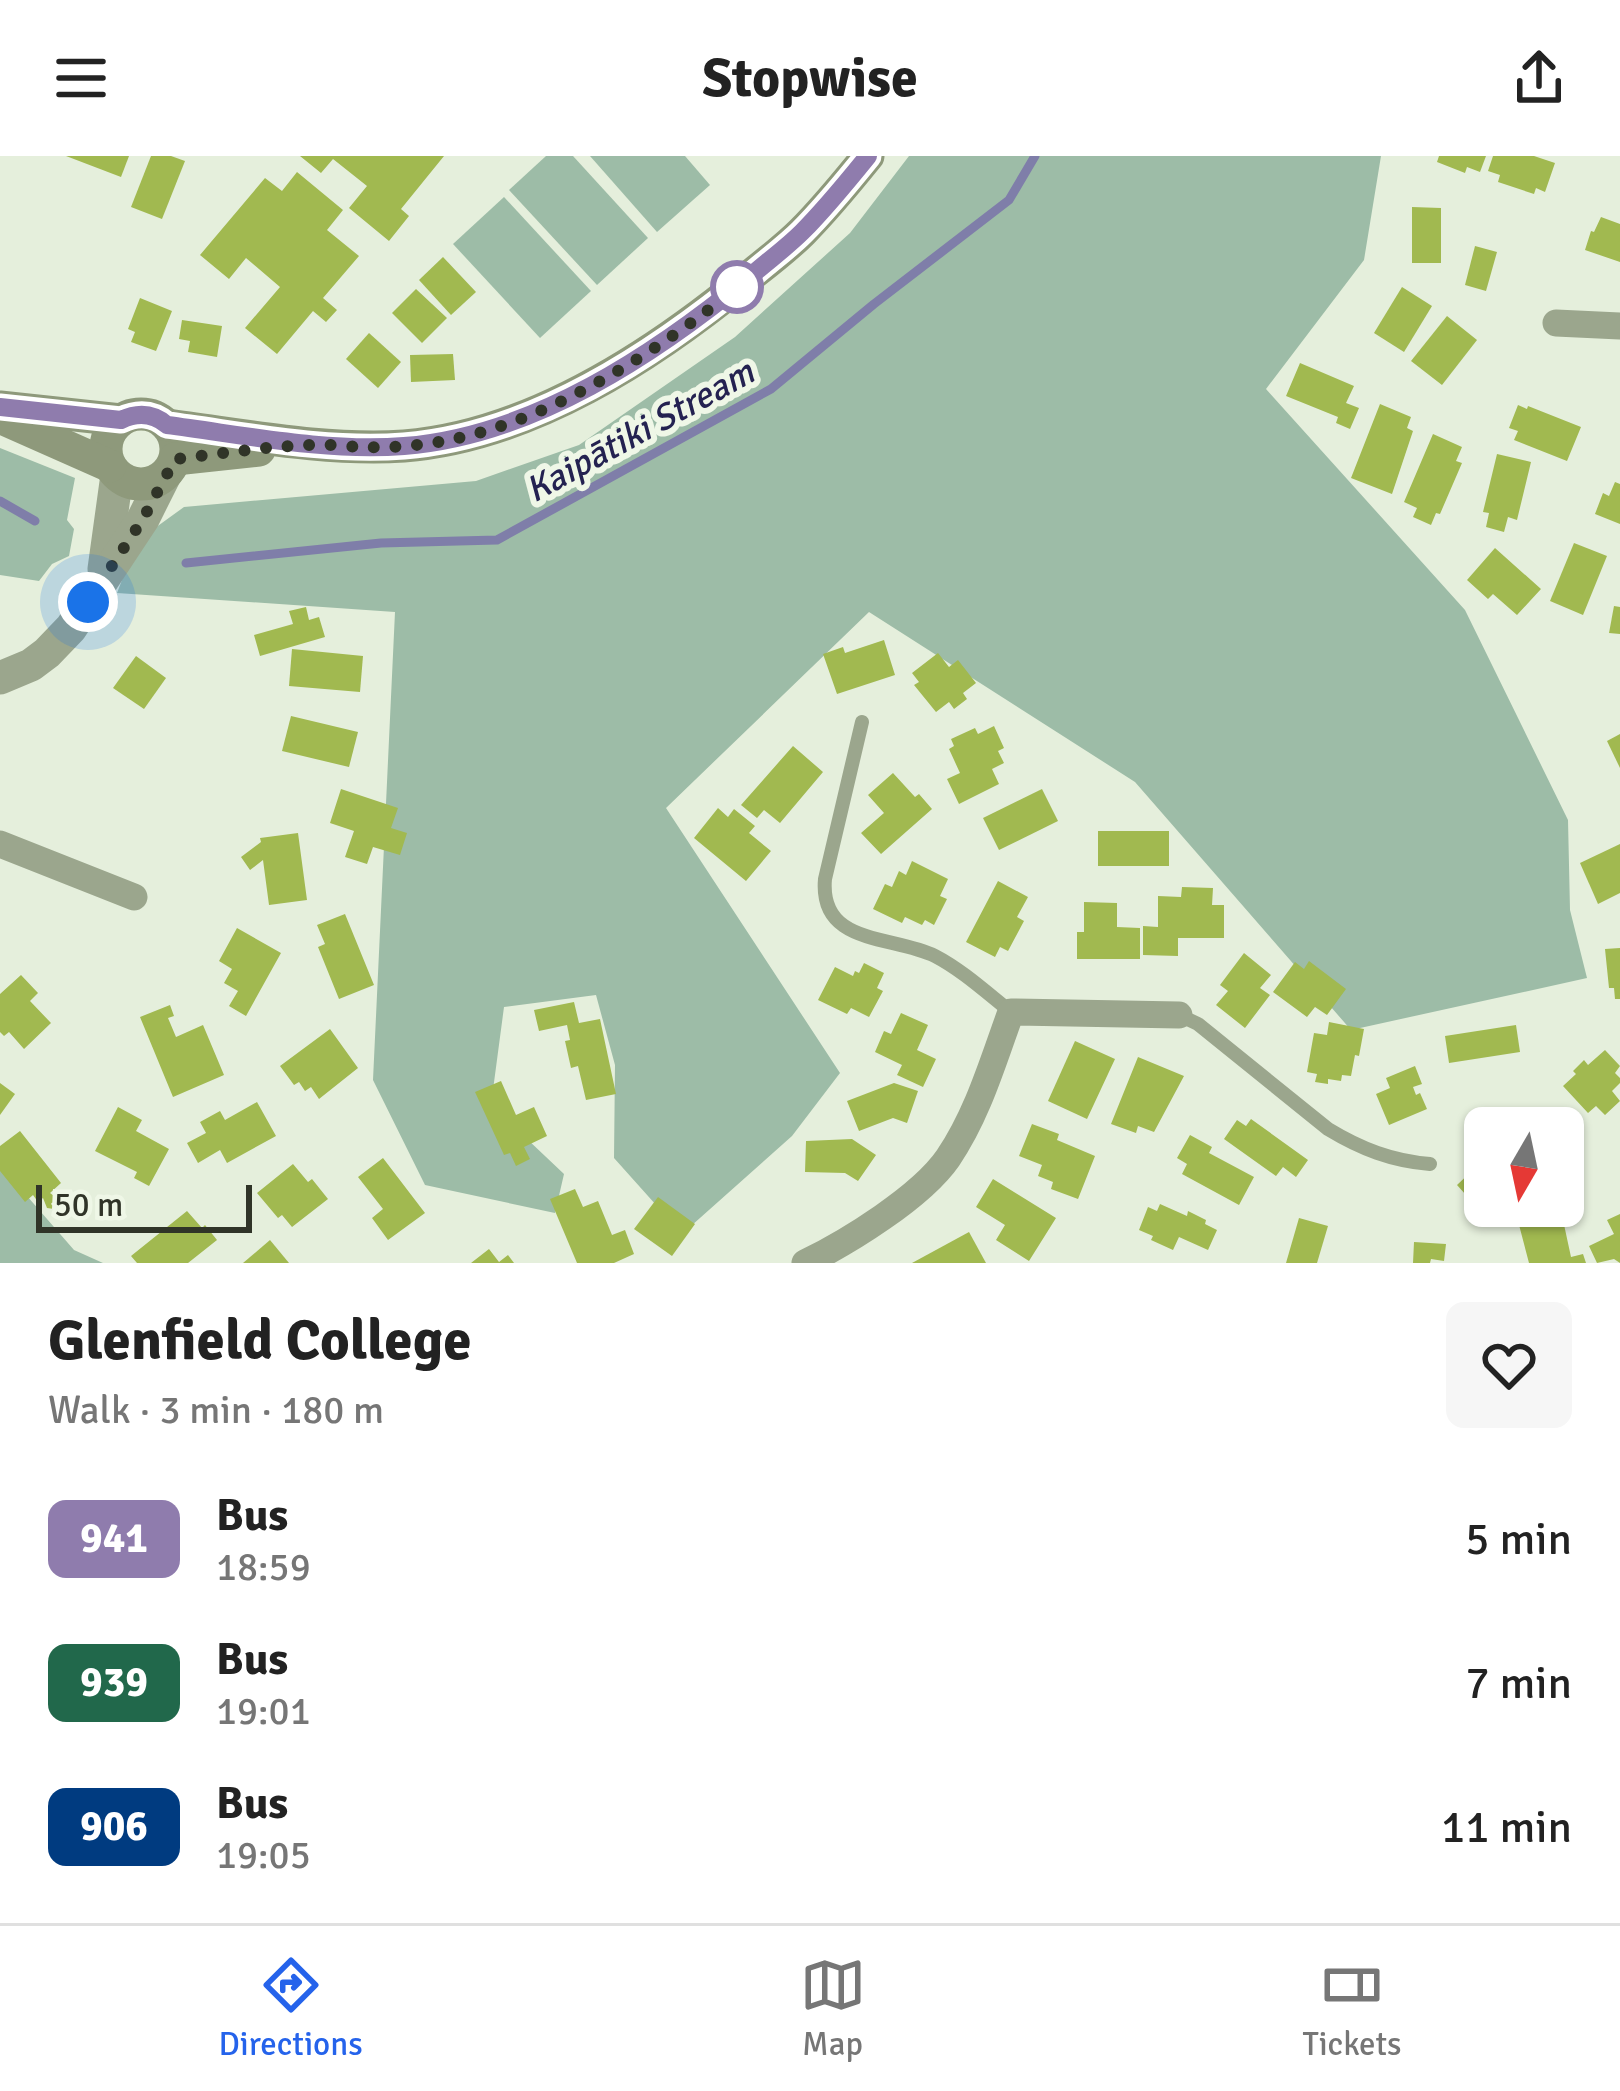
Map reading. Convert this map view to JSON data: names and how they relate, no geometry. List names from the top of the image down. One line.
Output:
{"water":["Kaipātiki Stream"],"lines":["bus line 941"],"scale_bar":"50 m","north":"bottom","page":{"header":"Stopwise","scale":"50 m","heading":["Glenfield College","Walk · 3 min · 180 m"],"list":[{"mark":"941","name":"Bus","note":"18:59","value":"5 min"},{"mark":"939","name":"Bus","note":"19:01","value":"7 min"},{"mark":"906","name":"Bus","note":"19:05","value":"11 min"}],"tabs":["Directions","Map","Tickets"]}}
